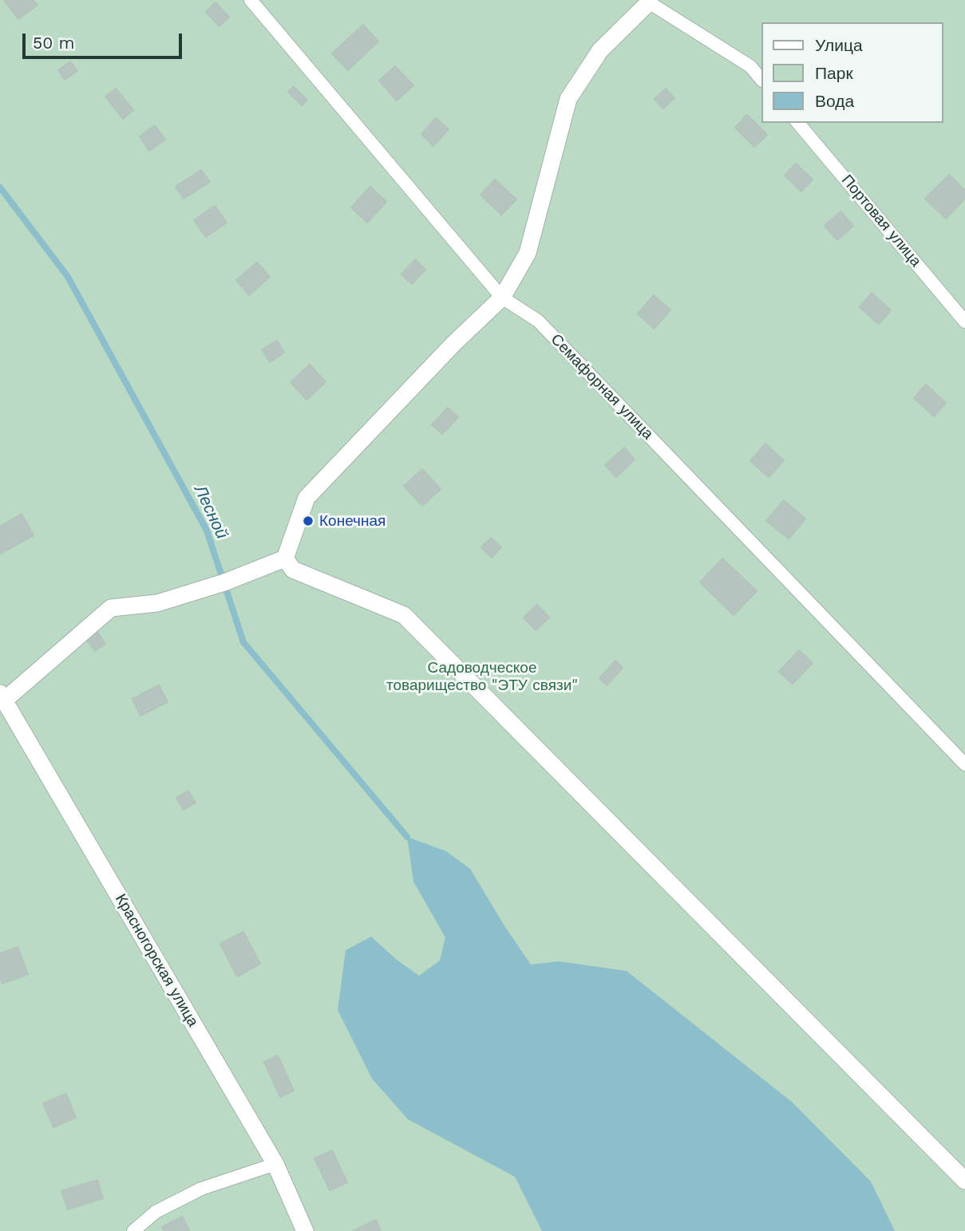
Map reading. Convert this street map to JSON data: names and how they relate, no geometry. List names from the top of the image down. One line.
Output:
{"streets":{"street":["Красногорская улица"],"lane":["Портовая улица","Семафорная улица"]},"water":["Лесной"],"parks":["Садоводческое товарищество \"ЭТУ связи\""],"places":["Конечная"],"legend":["Улица","Парк","Вода"],"scale_bar":"50 m"}
